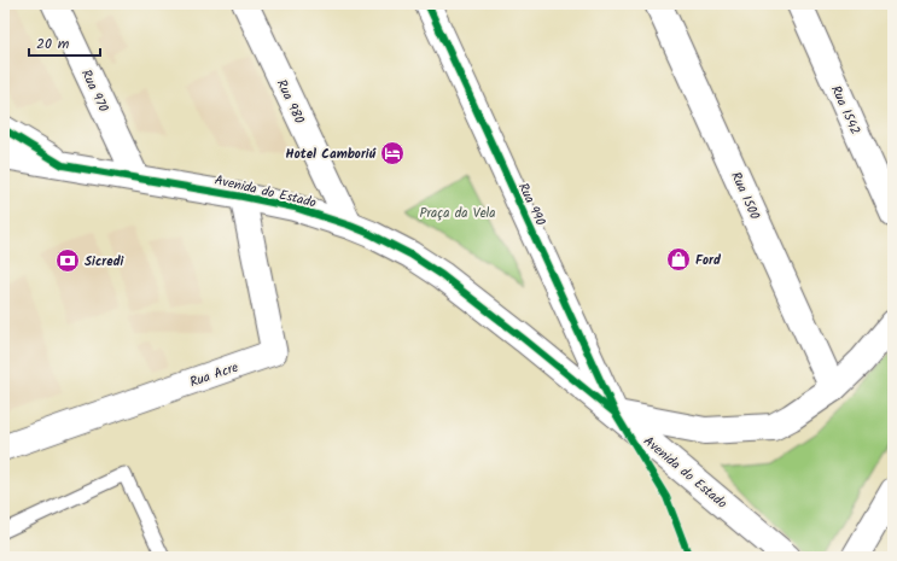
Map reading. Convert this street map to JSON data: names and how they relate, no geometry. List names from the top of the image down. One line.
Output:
{"streets":{"main road":["Avenida do Estado","Rua 1500"],"street":["Rua 970","Rua 980","Rua 1542","Rua 990","Rua Acre"]},"crossings":[["Rua 970","Avenida do Estado"],["Rua 980","Avenida do Estado"],["Avenida do Estado","Rua 990"],["Avenida do Estado","Rua Acre"]],"parks":["Praça da Vela"],"places":{"hotel":["Hotel Camboriú"],"shop":["Ford"],"bank":["Sicredi"]},"scale_bar":"20 m"}
